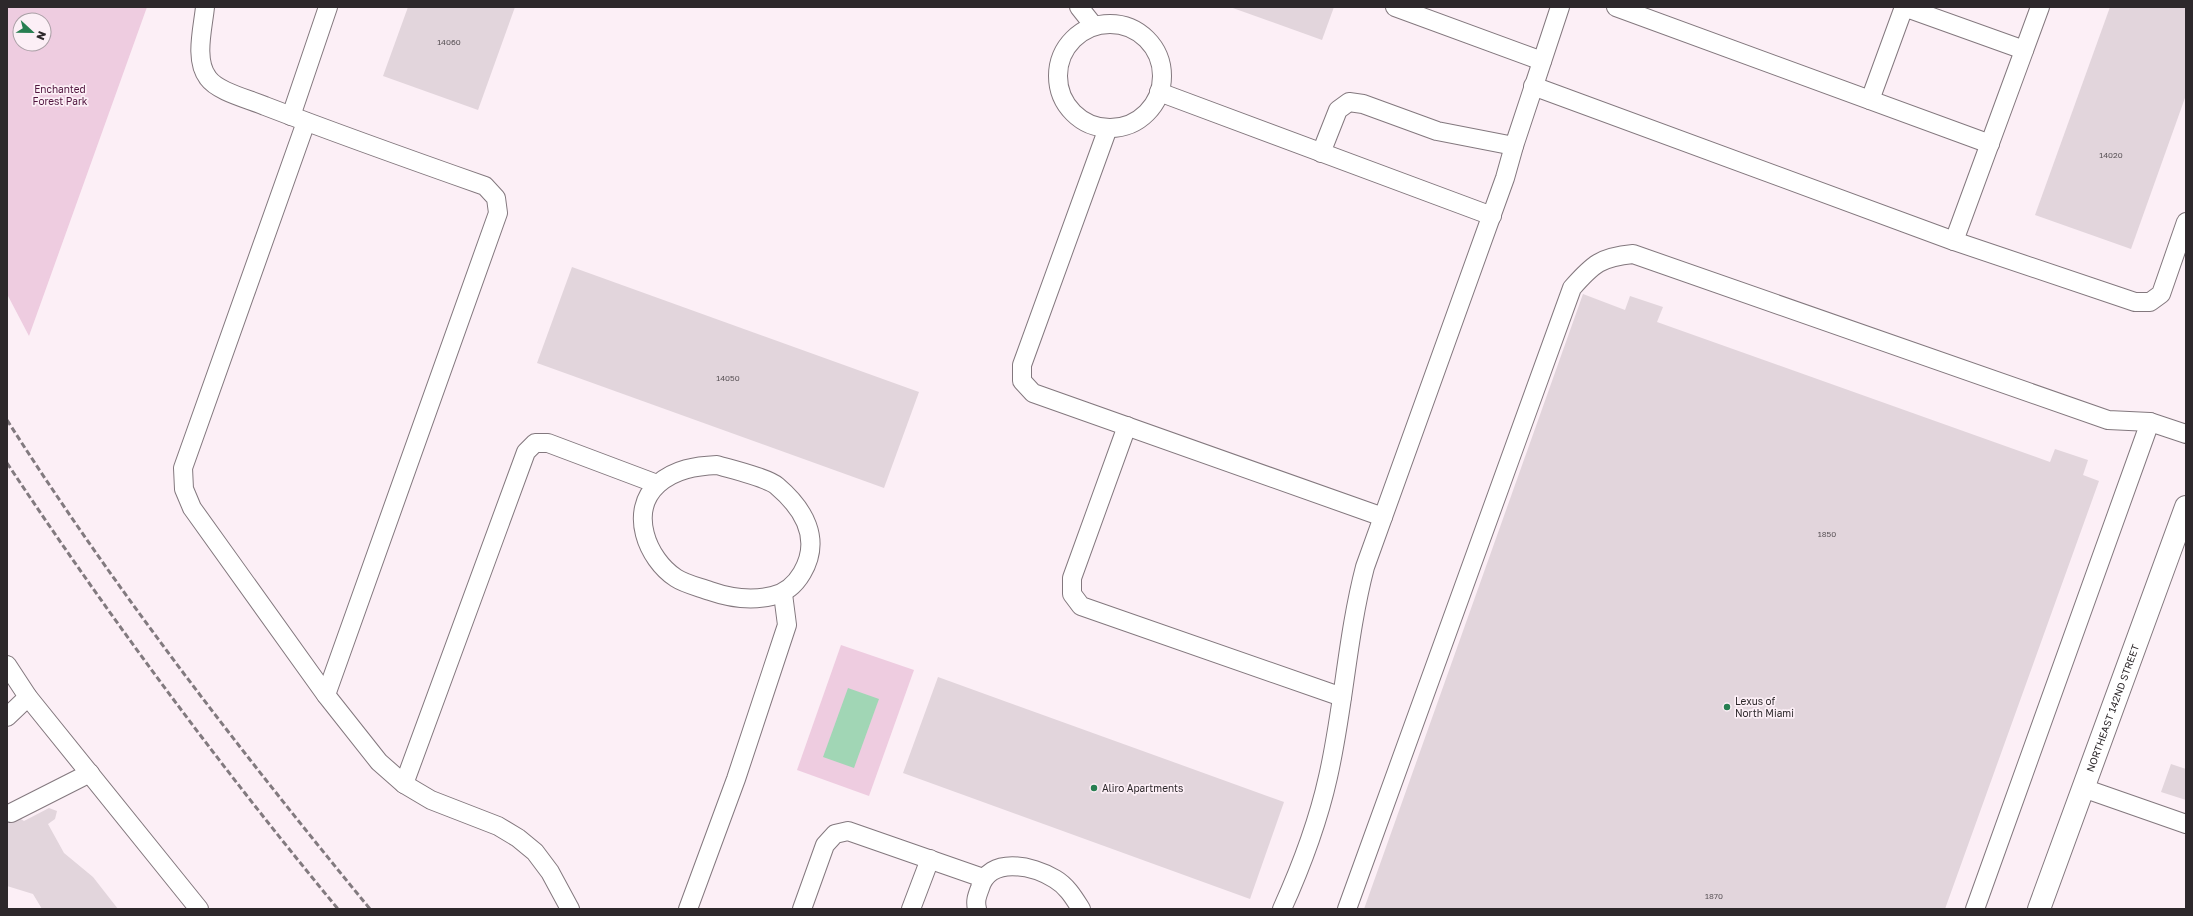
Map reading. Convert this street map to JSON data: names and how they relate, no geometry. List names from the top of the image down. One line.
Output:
{"streets":{"street":["NORTHEAST 142ND STREET"]},"parks":["Enchanted Forest Park"],"places":["Lexus of North Miami","Aliro Apartments"],"house_numbers":["14060","14020","14050","1850","1870"],"north":"right"}
